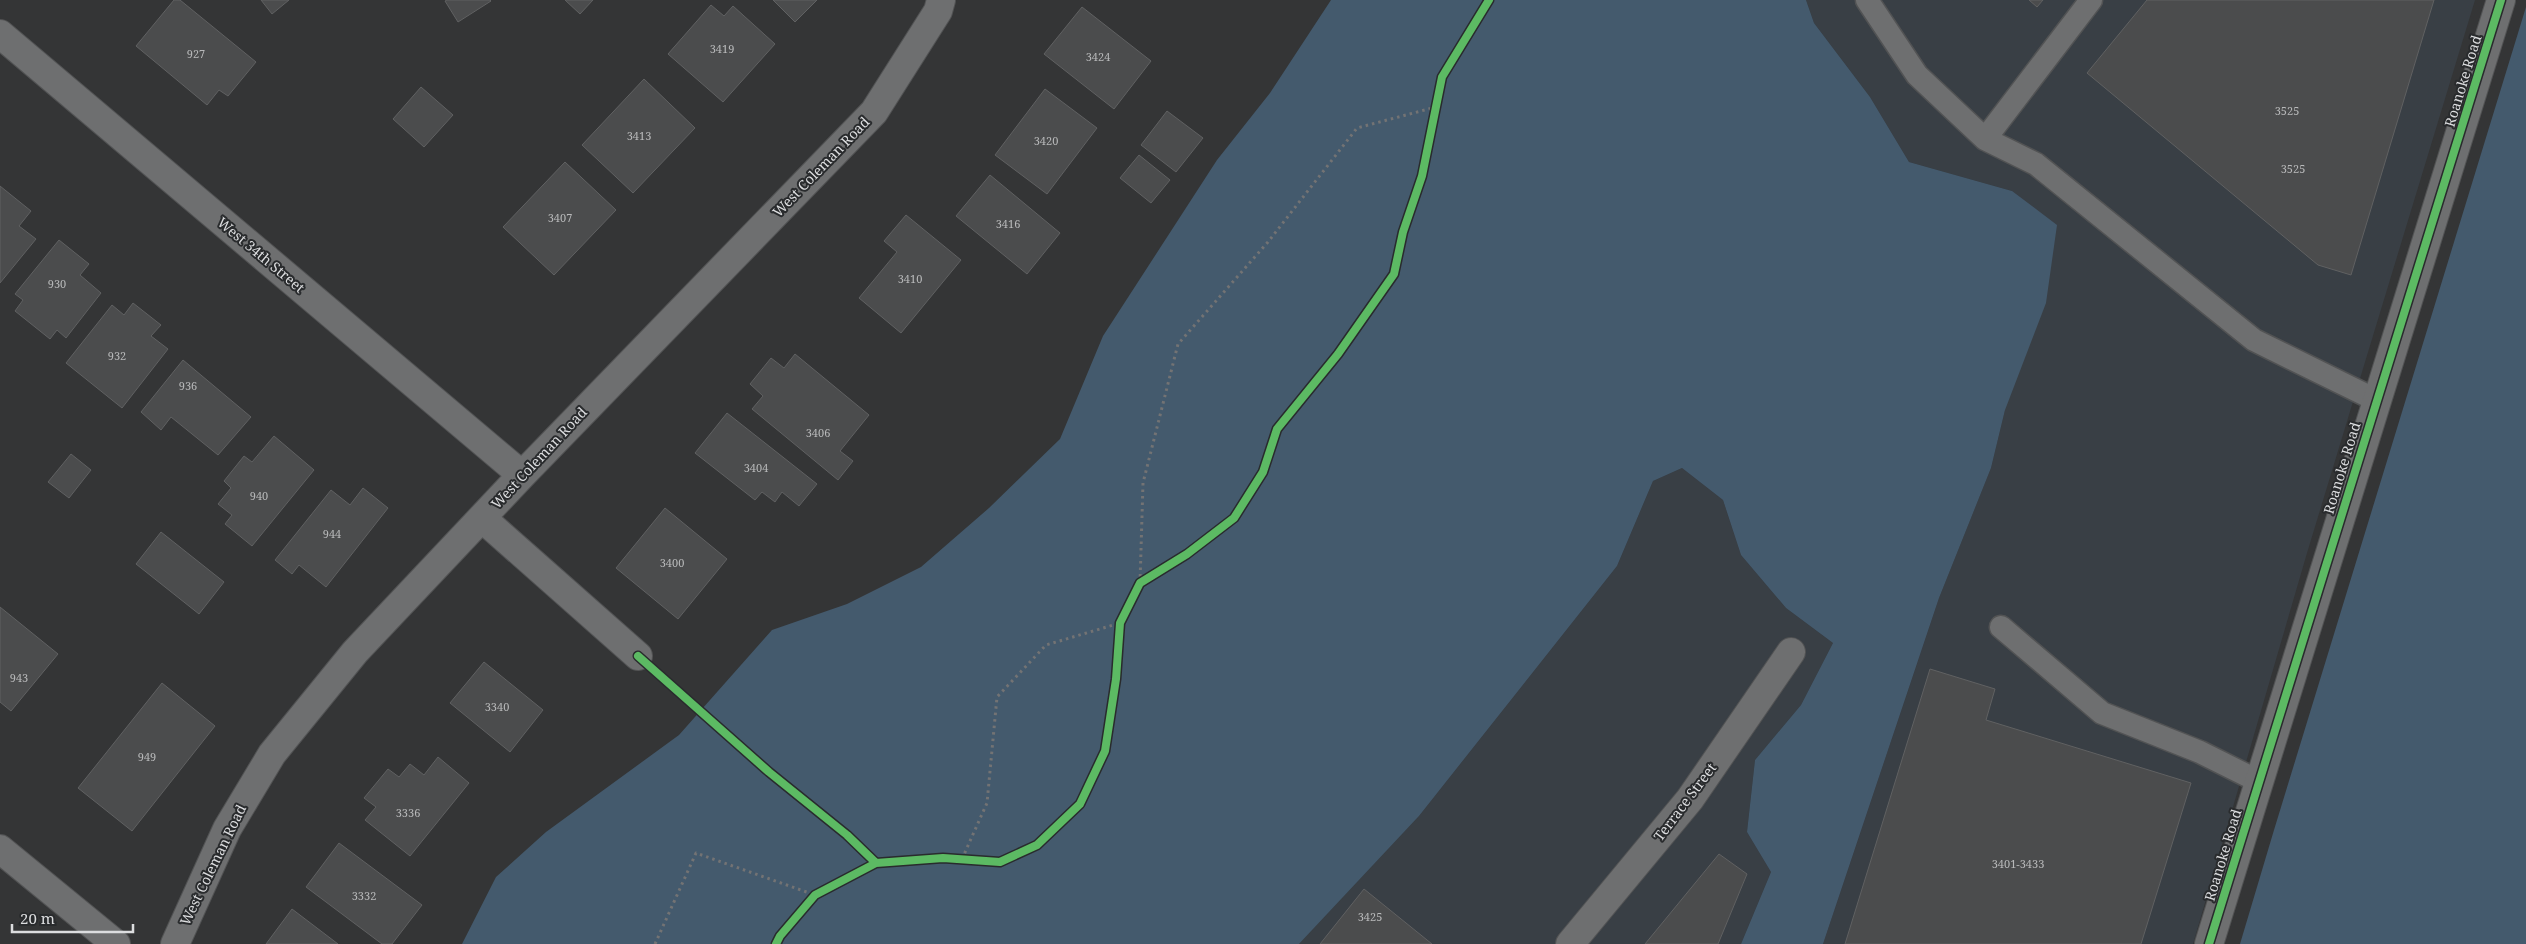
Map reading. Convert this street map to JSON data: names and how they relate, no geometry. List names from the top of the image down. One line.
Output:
{"streets":{"street":["Roanoke Road","West Coleman Road","West 34th Street","Terrace Street"]},"crossings":[["West Coleman Road","West 34th Street"]],"house_numbers":["3419","927","3424","3525","3413","3420","3525","3407","3416","3410","930","932","936","3406","3404","940","944","3400","943","3340","949","3336","3401-3433","3332","3425"],"scale_bar":"20 m"}
